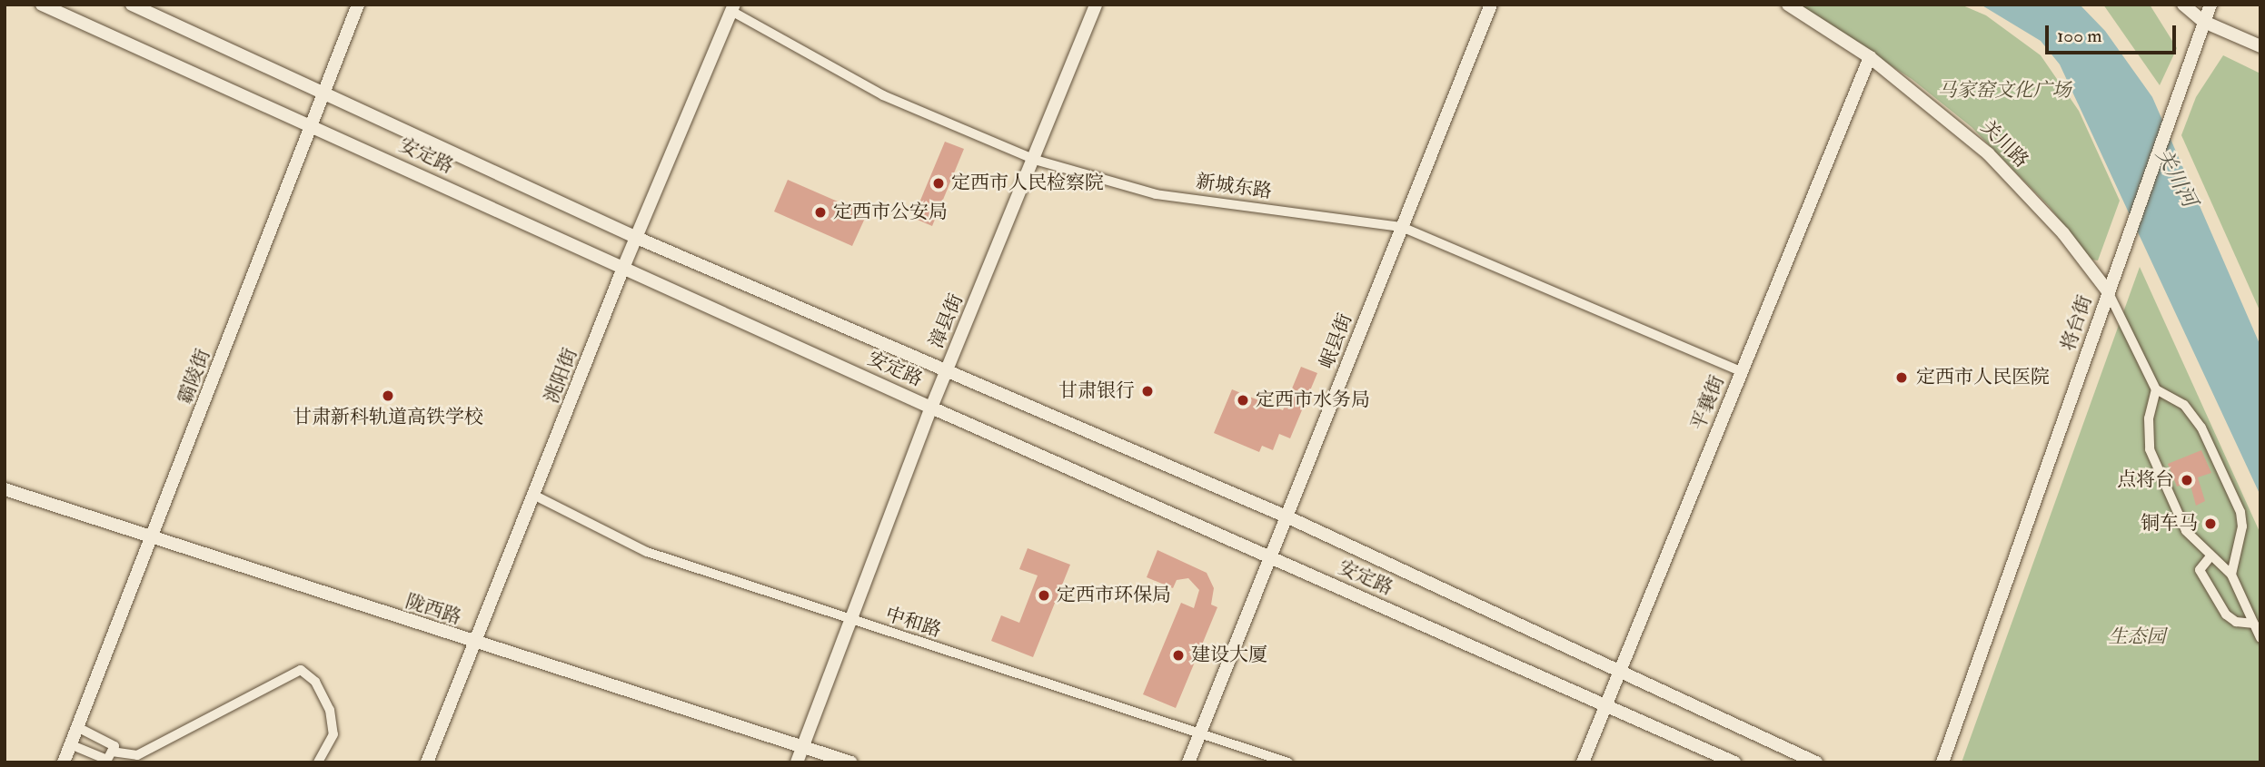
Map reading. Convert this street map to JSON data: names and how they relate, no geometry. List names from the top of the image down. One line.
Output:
{"streets":{"street":["关川路","安定路","新城东路","漳县街","将台街","岷县街","洮阳街","霸陵街","平襄街","陇西路","中和路"]},"crossings":[["关川路","将台街"],["关川路","平襄街"],["安定路","漳县街"],["安定路","岷县街"],["安定路","洮阳街"],["安定路","霸陵街"],["安定路","平襄街"],["新城东路","漳县街"],["新城东路","岷县街"],["新城东路","洮阳街"],["新城东路","平襄街"],["漳县街","陇西路"],["漳县街","中和路"],["岷县街","中和路"],["洮阳街","陇西路"],["洮阳街","中和路"],["霸陵街","陇西路"]],"water":["关川河"],"parks":["马家窑文化广场","生态园"],"places":["定西市人民检察院","定西市公安局","定西市人民医院","甘肃银行","甘肃新科轨道高铁学校","定西市水务局","点将台","铜车马","定西市环保局","建设大厦"],"scale_bar":"100 m"}
